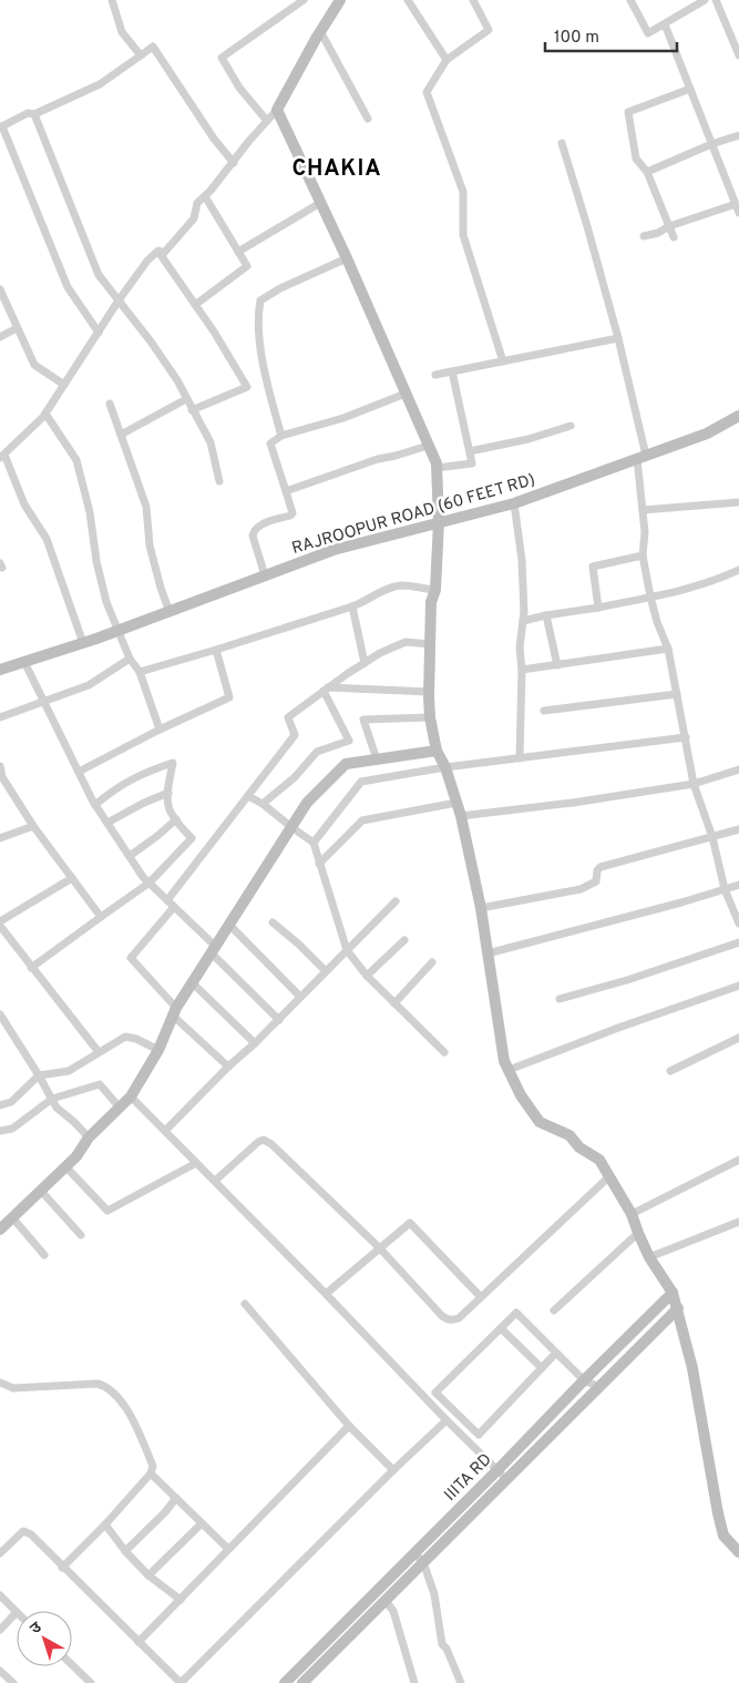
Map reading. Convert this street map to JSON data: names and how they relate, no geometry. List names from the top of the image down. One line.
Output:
{"streets":{"street":["RAJROOPUR ROAD (60 FEET RD)","IIITA RD"]},"districts":["CHAKIA"],"scale_bar":"100 m","north":"top left"}
